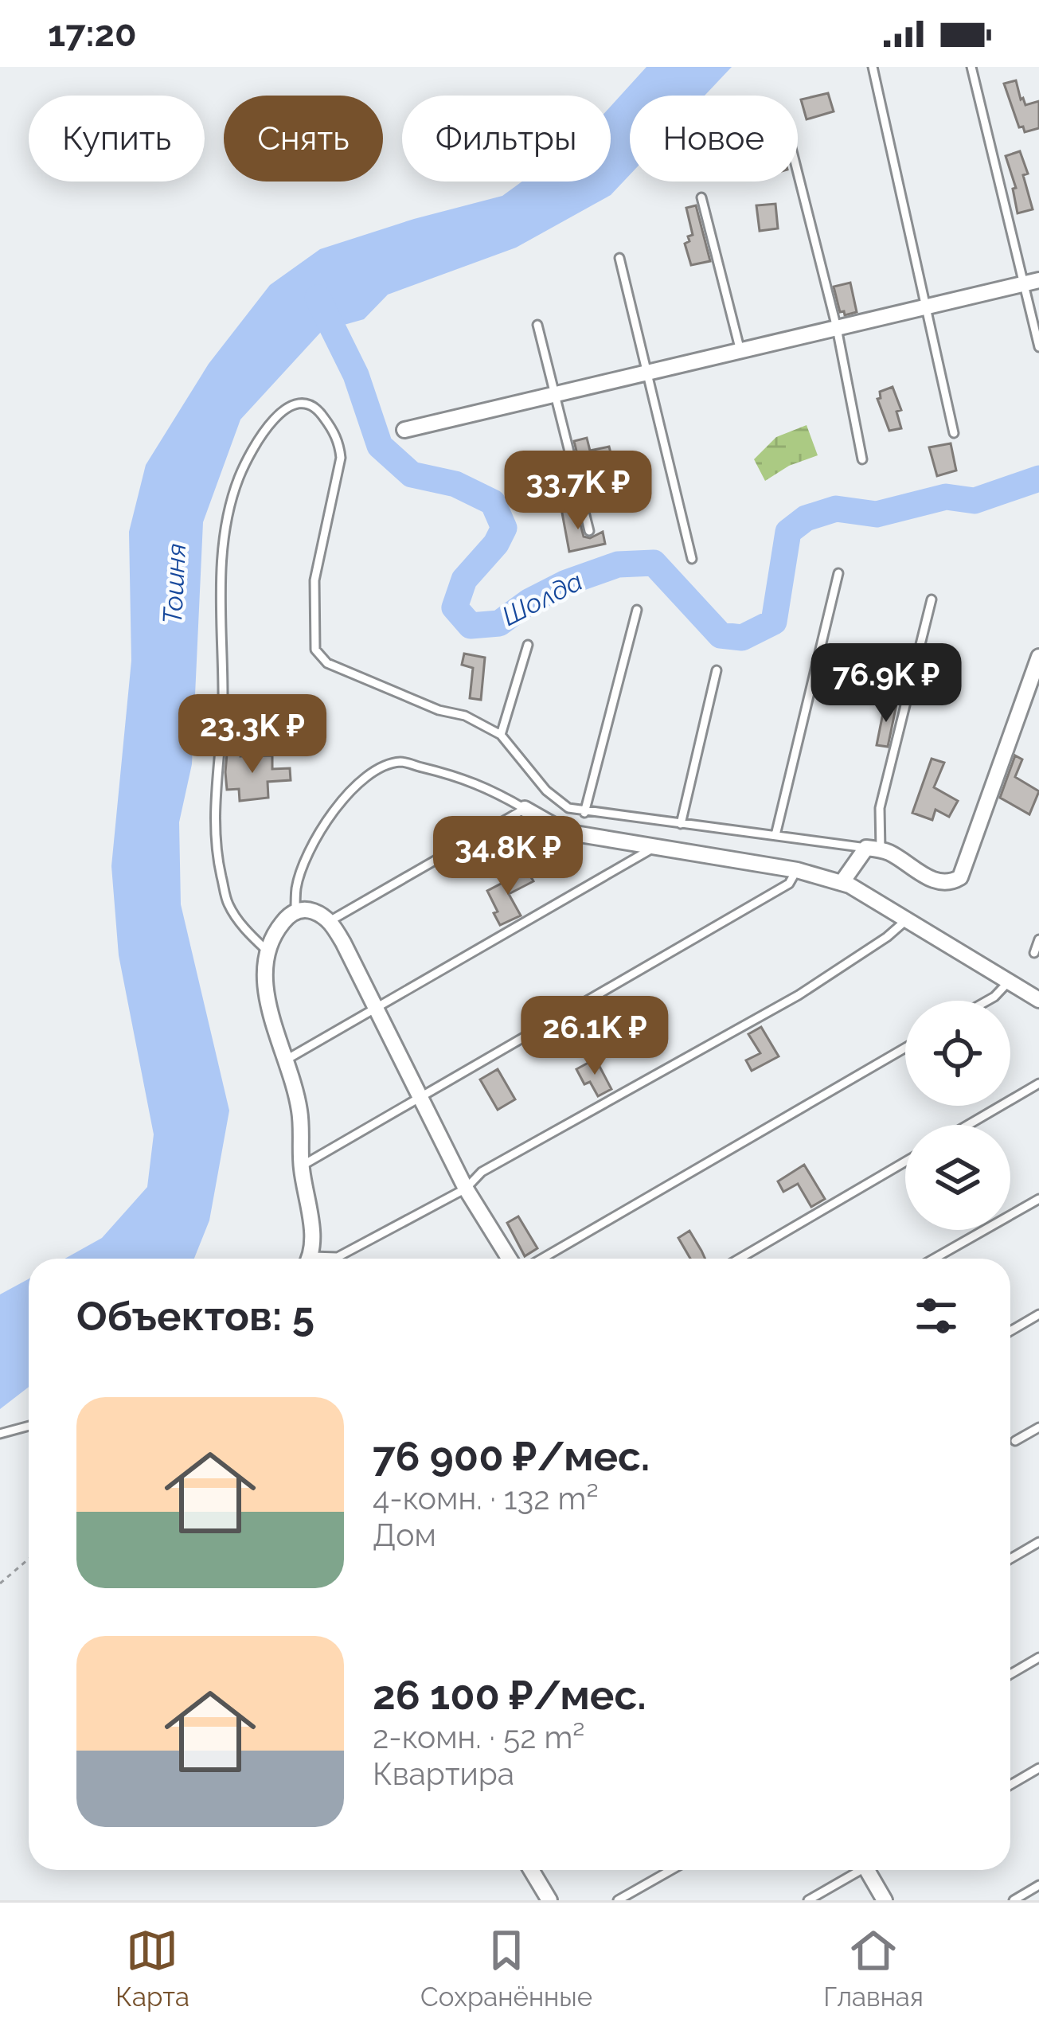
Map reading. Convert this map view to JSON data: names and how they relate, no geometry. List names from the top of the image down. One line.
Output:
{"water":["Тошня","Шолда"],"page":{"status":"17:20","chip":["Купить","Снять","Фильтры","Новое"],"price":["33.7K ₽","76.9K ₽","23.3K ₽","34.8K ₽","26.1K ₽"],"heading":"Объектов: 5","list":[{"name":"76 900 ₽/мес.","note":"4-комн. · 132 m² · Дом"},{"name":"26 100 ₽/мес.","note":"2-комн. · 52 m² · Квартира"}],"tabs":["Карта","Сохранённые","Главная"]}}
